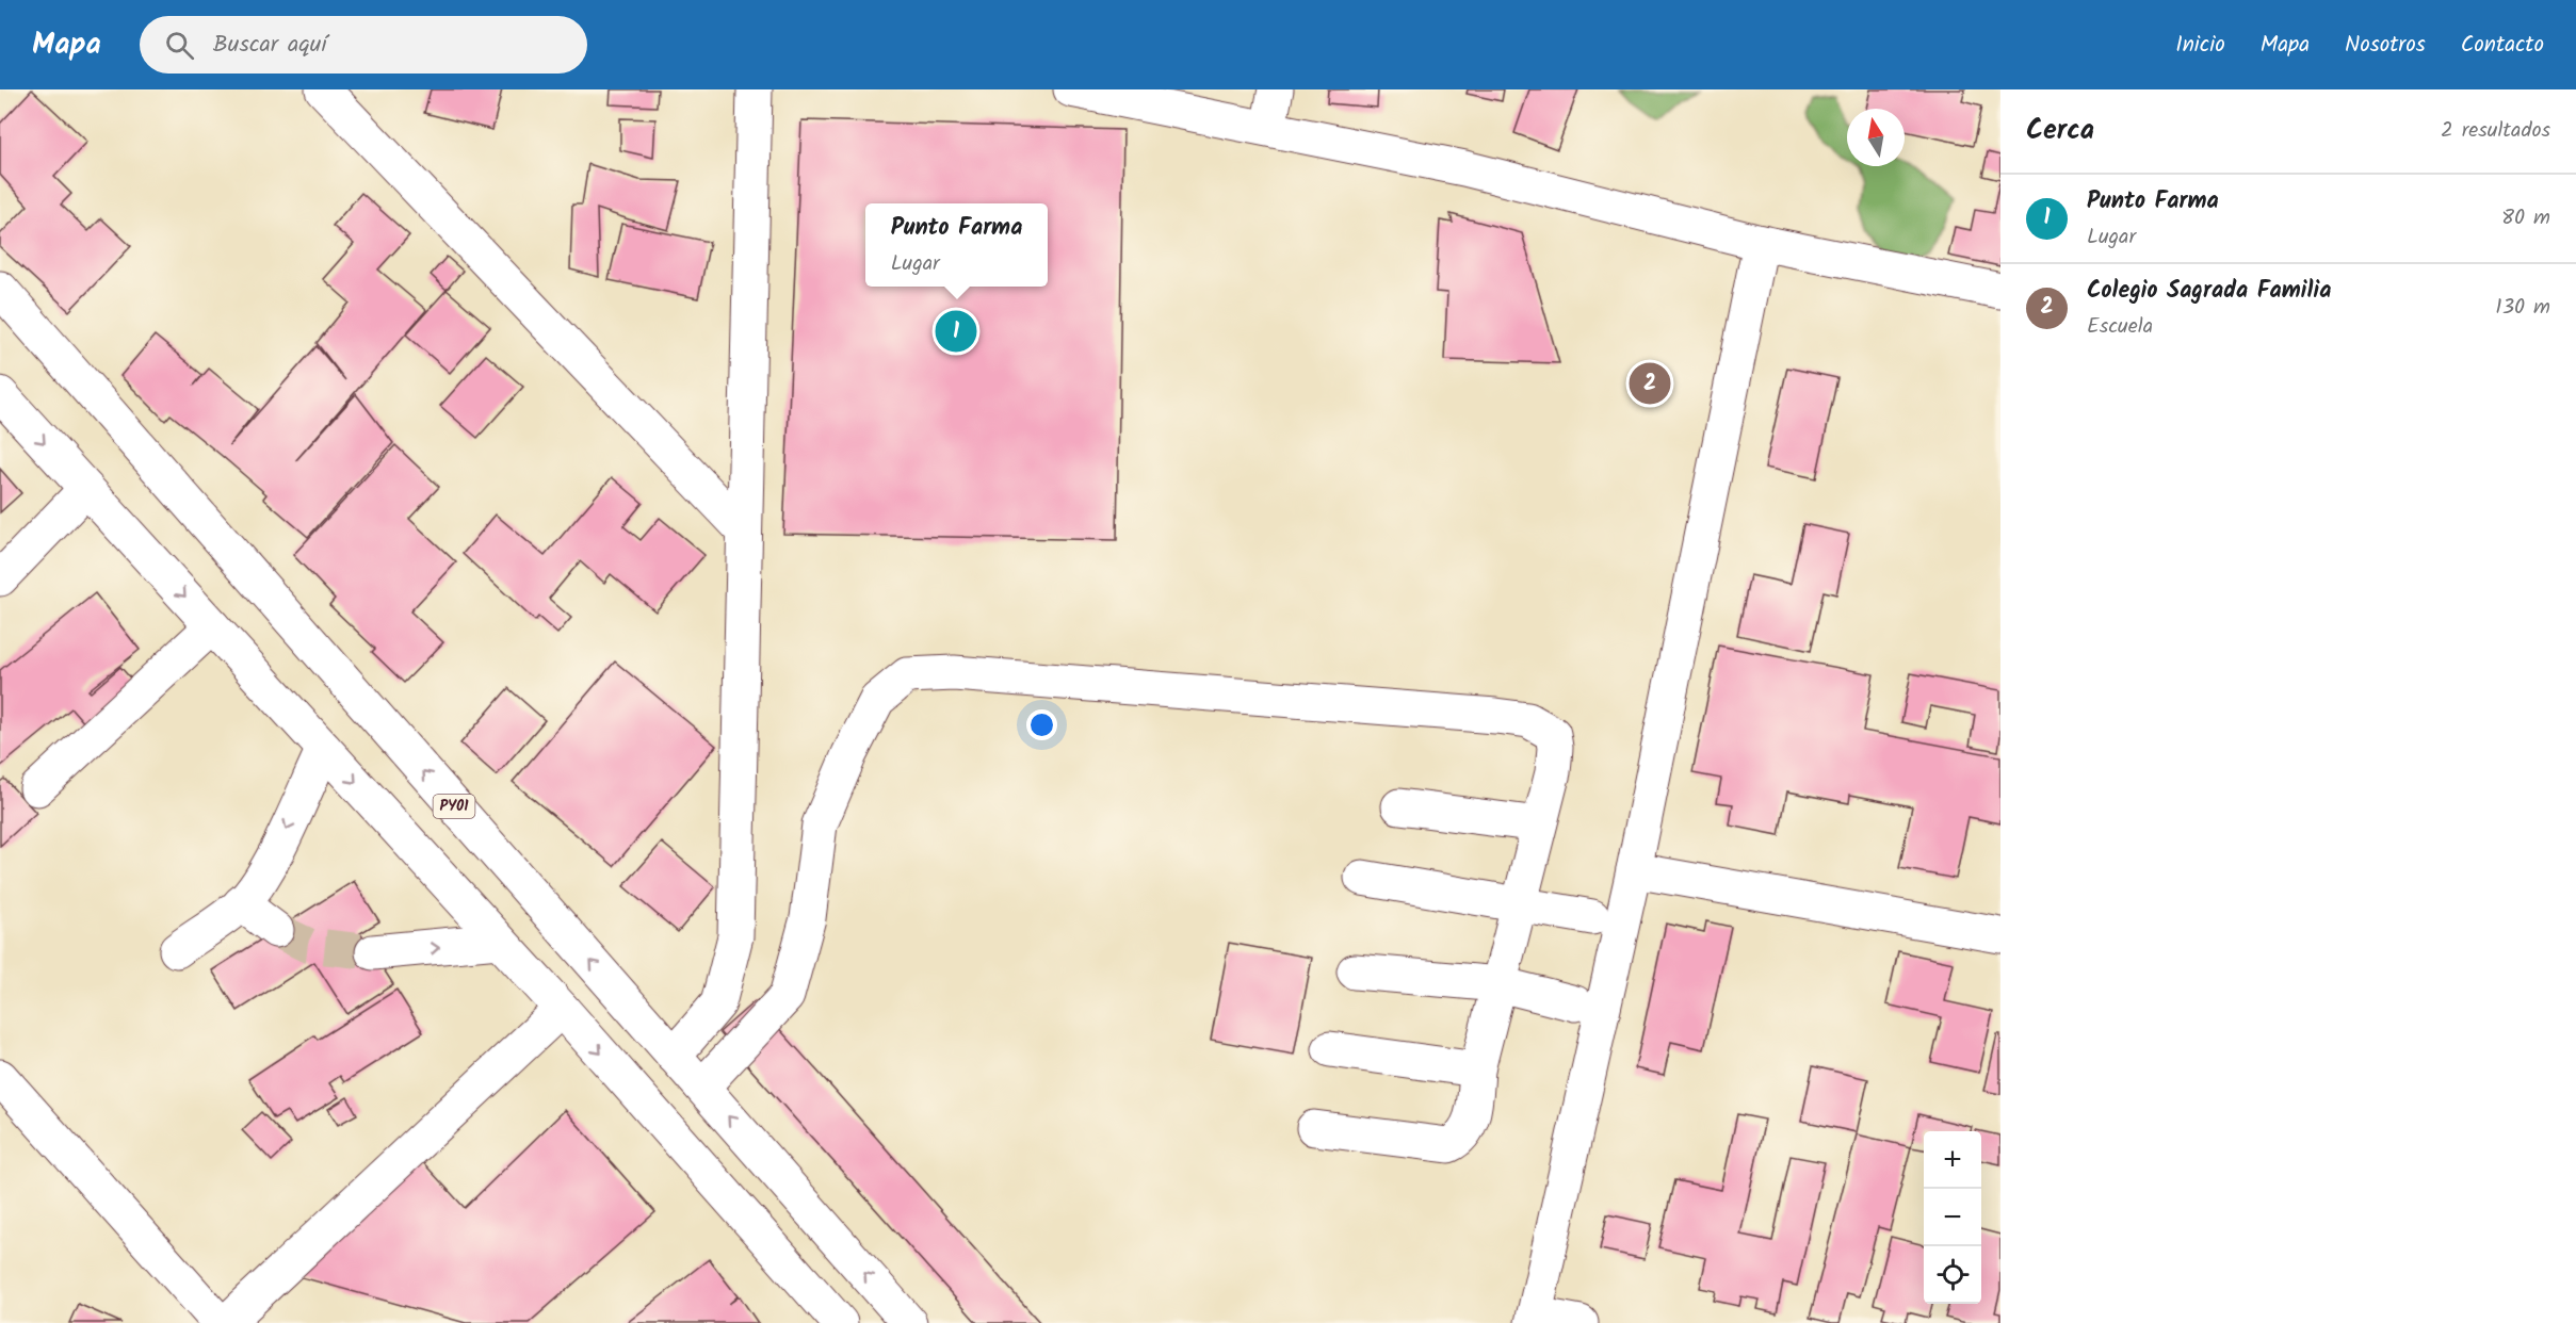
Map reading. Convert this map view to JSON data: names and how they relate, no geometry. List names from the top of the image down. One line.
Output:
{"streets":{"main road":["PY01"]},"north":"top","page":{"header":"Mapa","search":"Buscar aquí","nav":["Inicio","Mapa","Nosotros","Contacto"],"heading":["Cerca","2 resultados"],"list":[{"mark":"1","name":"Punto Farma","note":"Lugar","value":"80 m"},{"mark":"2","name":"Colegio Sagrada Familia","note":"Escuela","value":"130 m"}],"popup":["Punto Farma","Lugar"],"pins":["1","2"],"map_buttons":["+","−"]}}
